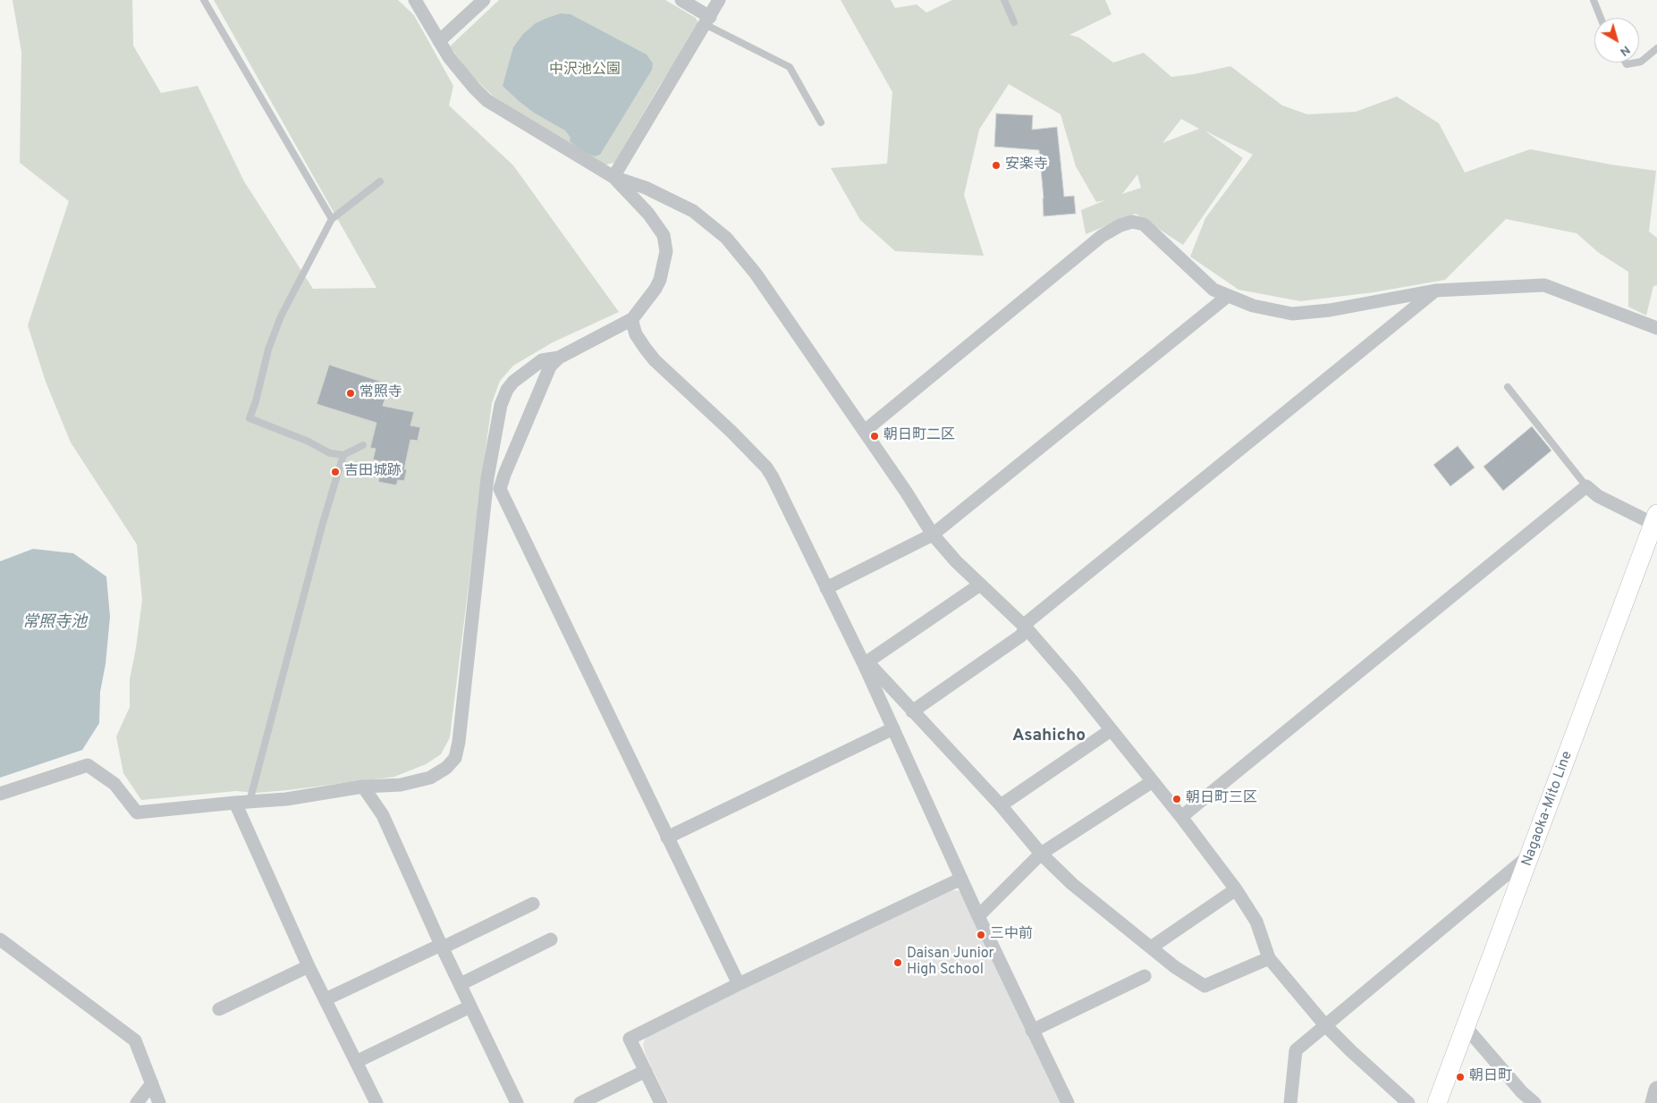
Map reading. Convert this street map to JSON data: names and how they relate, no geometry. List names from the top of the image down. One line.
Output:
{"streets":{"main road":["Nagaoka-Mito Line"]},"districts":["Asahicho"],"water":["常照寺池"],"parks":["中沢池公園"],"places":["安楽寺","常照寺","朝日町二区","吉田城跡","朝日町三区","三中前","Daisan Junior High School","朝日町"],"north":"bottom right"}
